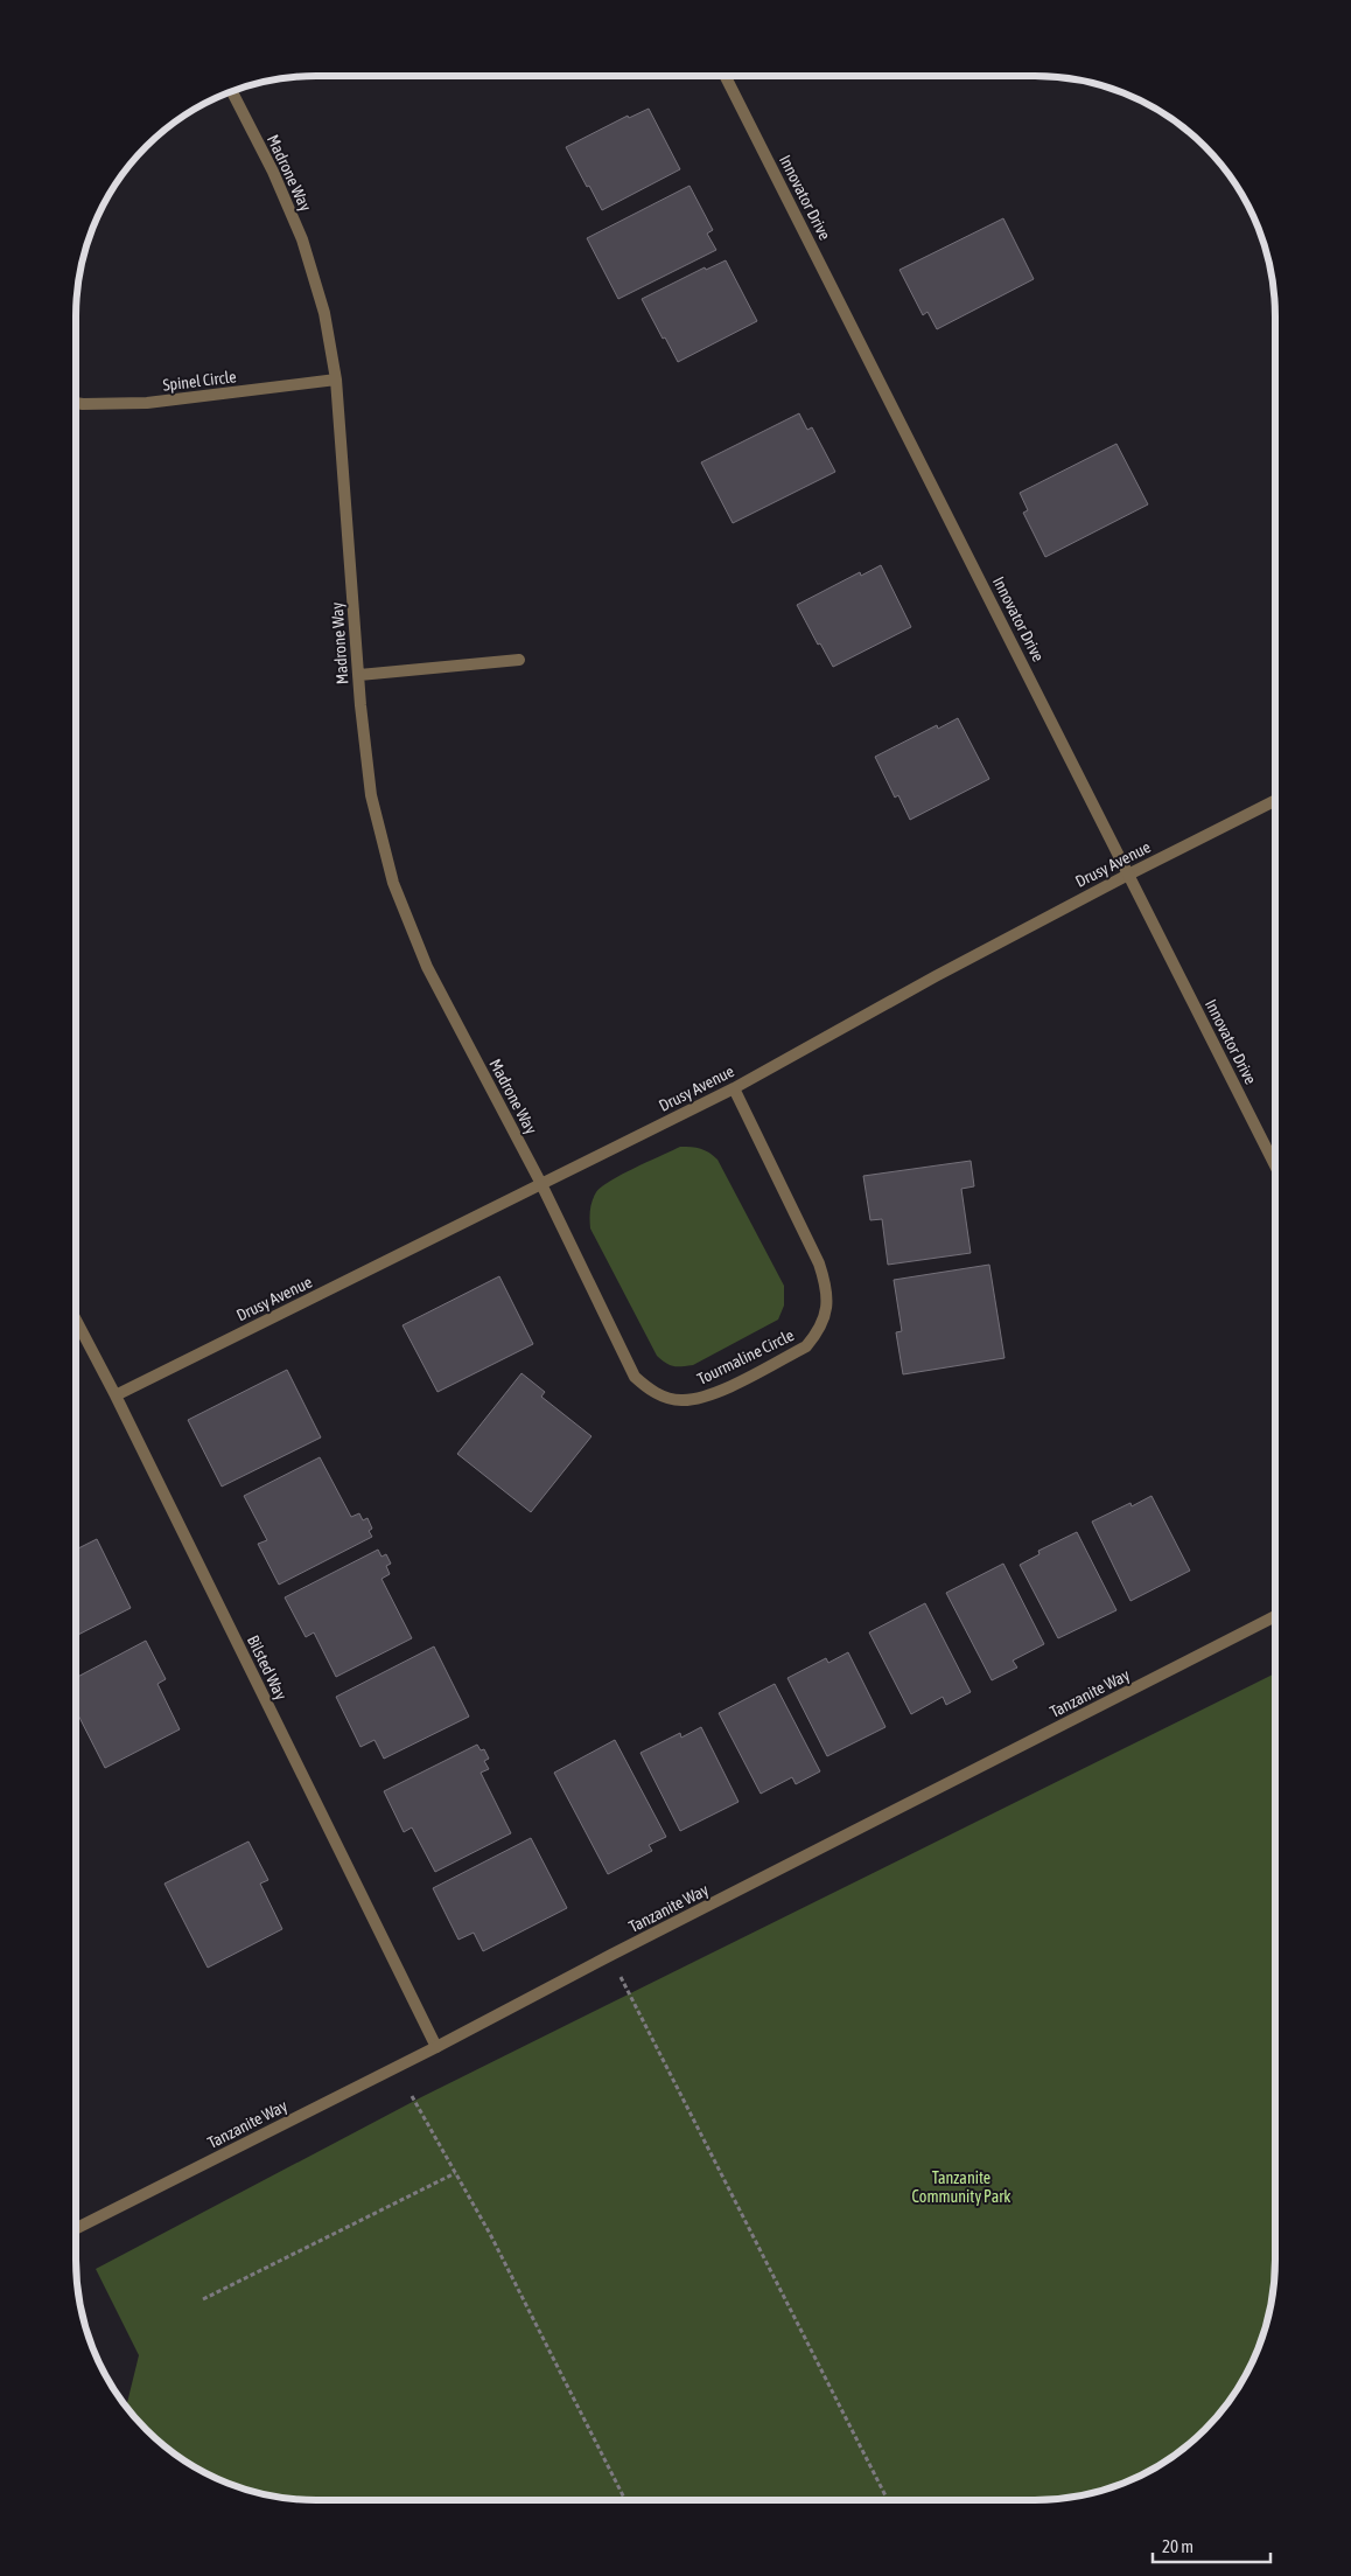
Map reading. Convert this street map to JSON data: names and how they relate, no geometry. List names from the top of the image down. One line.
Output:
{"streets":{"street":["Madrone Way","Innovator Drive","Spinel Circle","Drusy Avenue","Tourmaline Circle","Bilsted Way","Tanzanite Way"]},"crossings":[["Madrone Way","Spinel Circle"],["Madrone Way","Drusy Avenue"],["Madrone Way","Tourmaline Circle"],["Innovator Drive","Drusy Avenue"],["Drusy Avenue","Tourmaline Circle"],["Drusy Avenue","Bilsted Way"],["Bilsted Way","Tanzanite Way"]],"parks":["Tanzanite Community Park"],"scale_bar":"20 m"}
